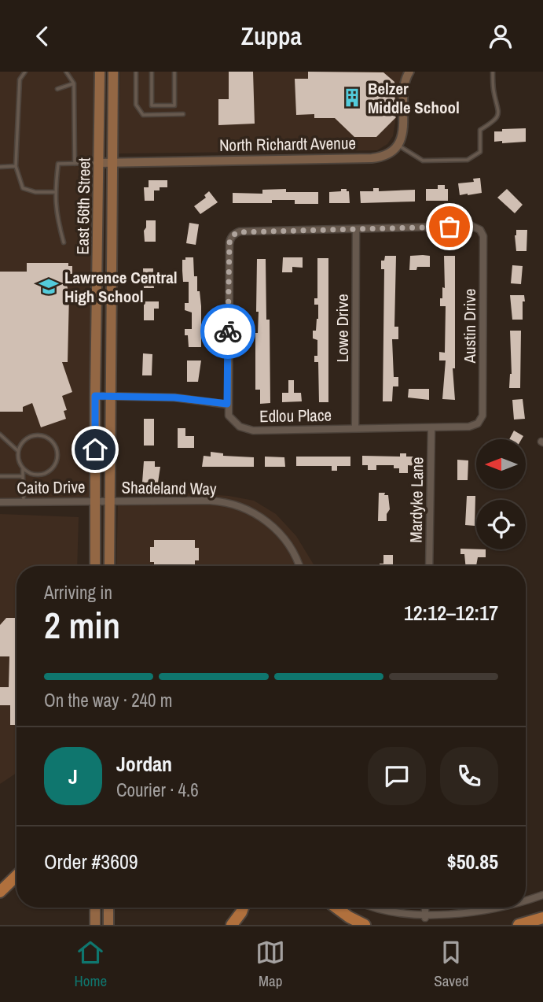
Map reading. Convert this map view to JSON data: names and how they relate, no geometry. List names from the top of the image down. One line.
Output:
{"streets":{"main road":["East 56th Street"],"street":["North Richardt Avenue","Austin Drive","Lowe Drive","Edlou Place","Caito Drive","Shadeland Way","Mardyke Lane"]},"crossings":[["North Richardt Avenue","East 56th Street"],["East 56th Street","Caito Drive"],["East 56th Street","Shadeland Way"],["Austin Drive","Lowe Drive"],["Austin Drive","Edlou Place"],["Lowe Drive","Edlou Place"],["Edlou Place","Mardyke Lane"],["Caito Drive","Shadeland Way"]],"places":{"building":["Belzer Middle School"],"school or university":["Lawrence Central High School"]},"north":"left","page":{"header":"Zuppa","heading":["2 min","Arriving in","12:12–12:17"],"panel":["Jordan","Courier · 4.6","Order #3609","$50.85"],"bar":"On the way · 240 m","round":"J","tabs":["Home","Map","Saved"]}}
